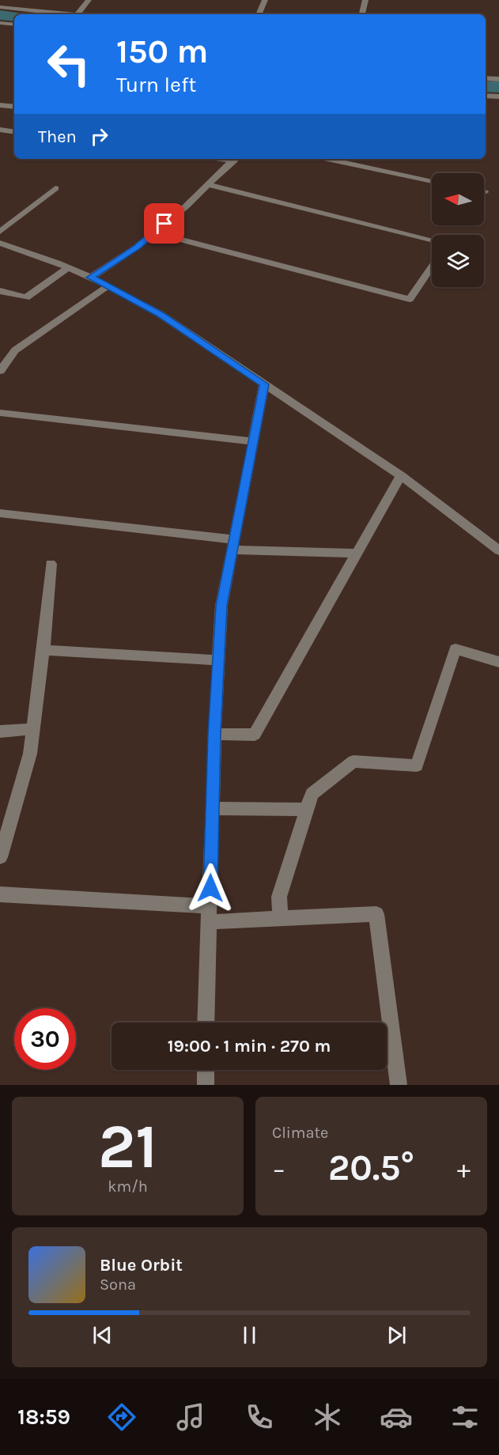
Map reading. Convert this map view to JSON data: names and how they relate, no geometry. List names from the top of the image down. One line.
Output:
{"north":"left","page":{"turn":["150 m","Turn left"],"then":"Then","limit":"30","trip":"19:00 · 1 min · 270 m","tile":[["21","km/h"],"Climate"],"heat":["−","20.5°","+"],"song":["Blue Orbit","Sona"],"tabs":"18:59"}}
